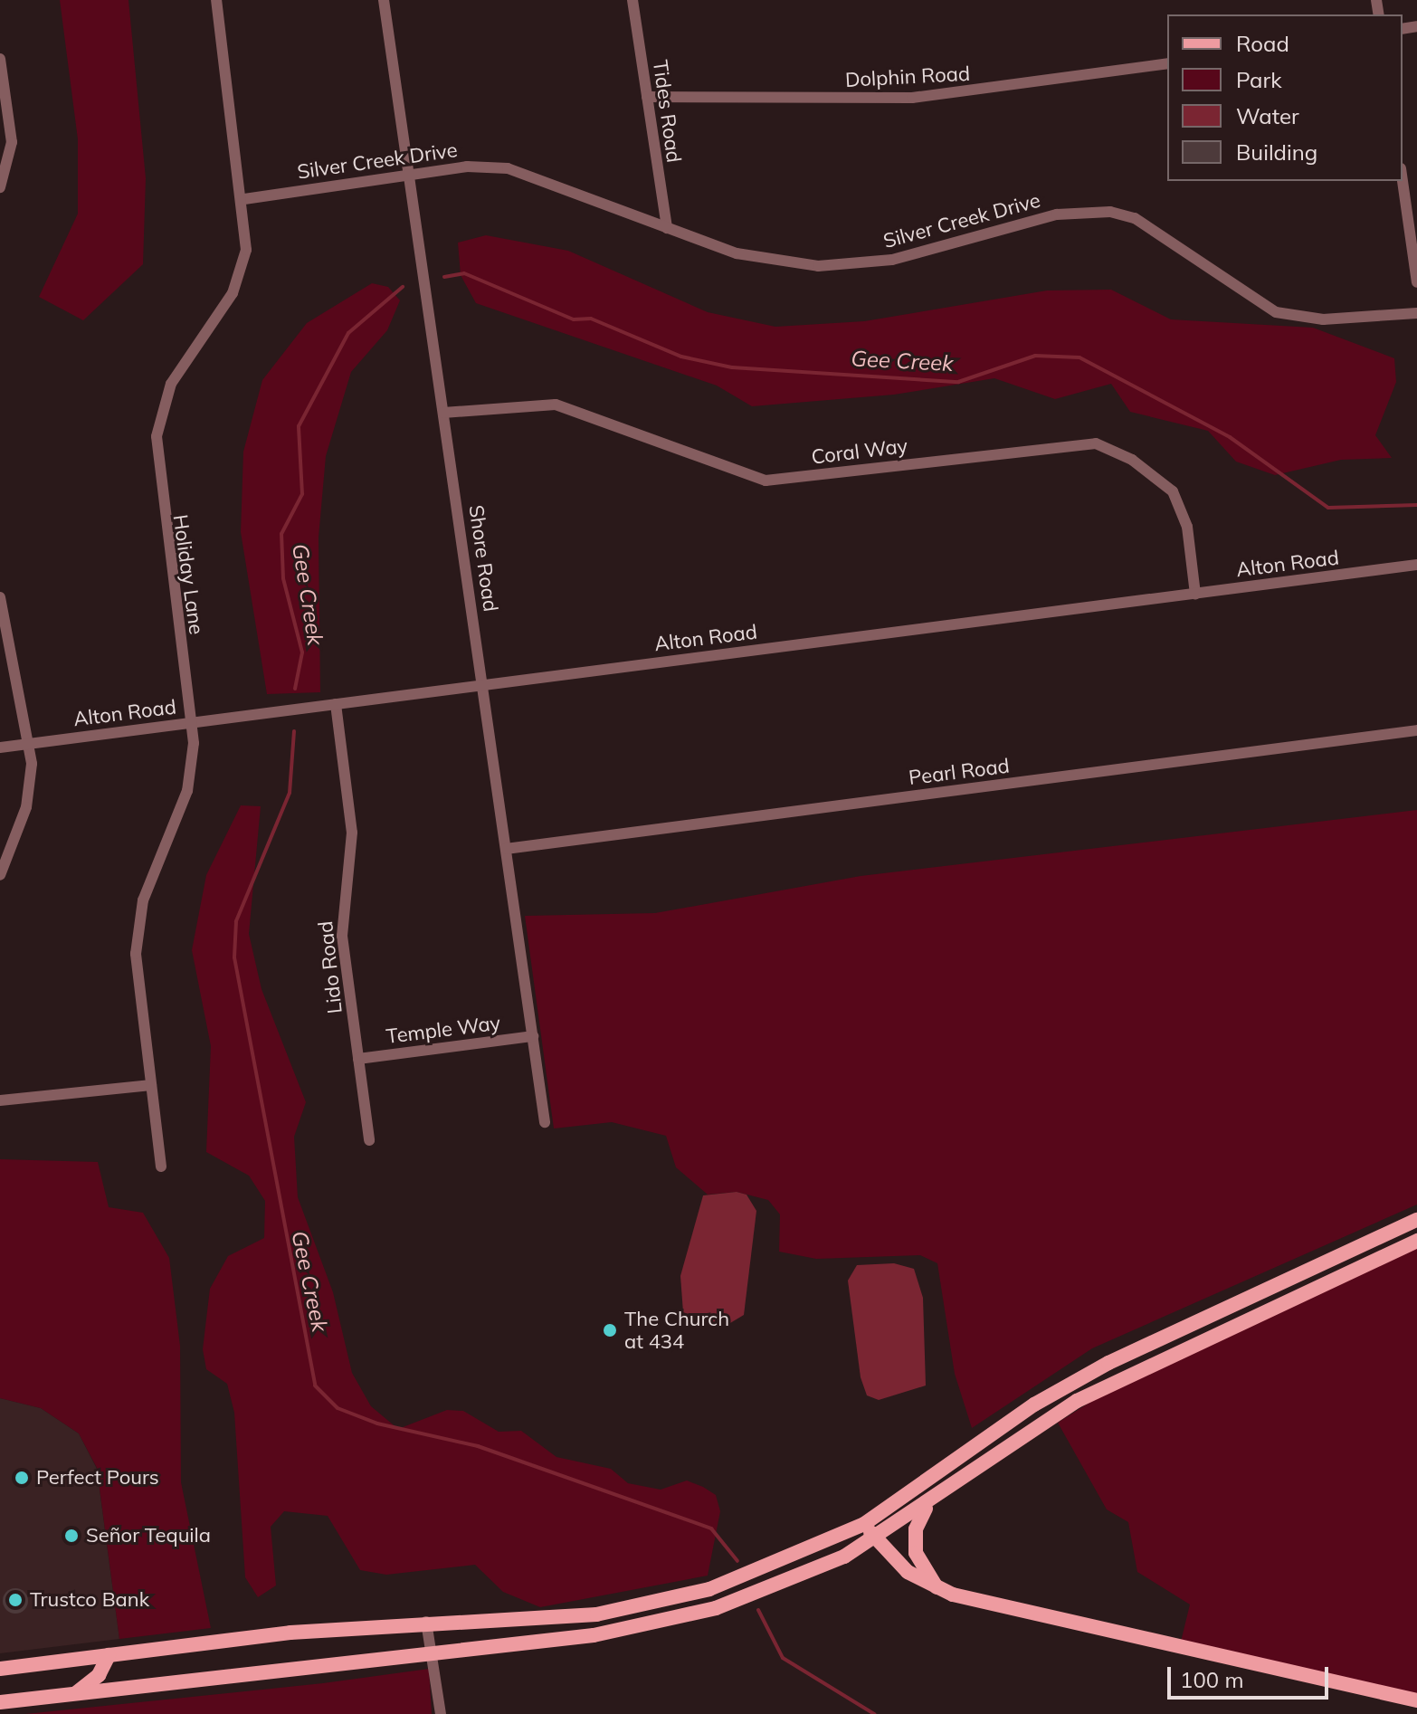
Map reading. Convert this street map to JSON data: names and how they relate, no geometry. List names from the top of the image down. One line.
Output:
{"streets":{"street":["Dolphin Road","Tides Road","Silver Creek Drive","Coral Way","Shore Road","Alton Road","Holiday Lane","Pearl Road","Lido Road","Temple Way"]},"crossings":[["Dolphin Road","Tides Road"],["Tides Road","Silver Creek Drive"],["Silver Creek Drive","Shore Road"],["Silver Creek Drive","Holiday Lane"],["Coral Way","Shore Road"],["Coral Way","Alton Road"],["Shore Road","Alton Road"],["Shore Road","Pearl Road"],["Shore Road","Temple Way"],["Alton Road","Holiday Lane"],["Alton Road","Lido Road"],["Lido Road","Temple Way"]],"water":["Gee Creek"],"places":["The Church at 434","Perfect Pours","Señor Tequila","Trustco Bank"],"legend":["Road","Park","Water","Building"],"scale_bar":"100 m"}
